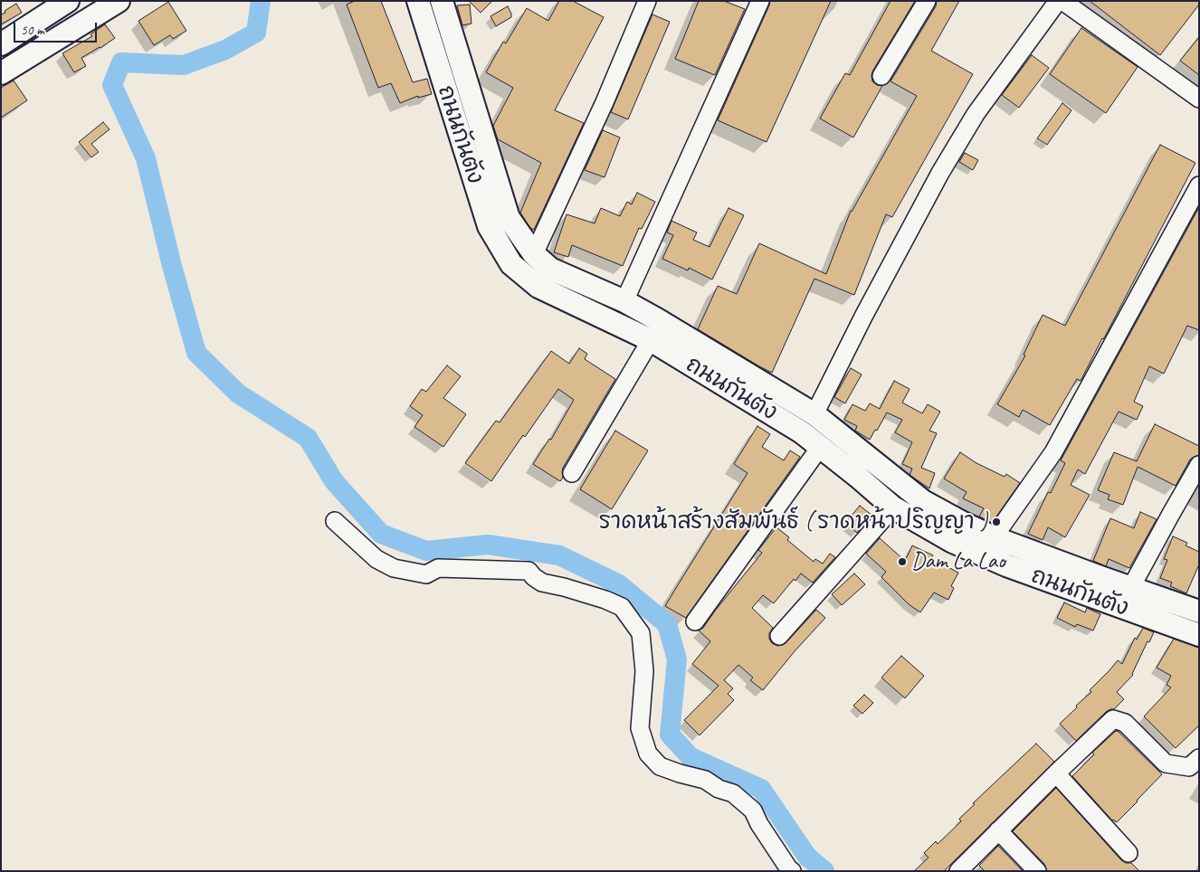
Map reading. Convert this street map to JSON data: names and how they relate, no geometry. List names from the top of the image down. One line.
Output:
{"streets":{"main road":["ถนนกันตัง"]},"places":["ราดหน้าสร้างสัมพันธ์ ( ราดหน้าปริญญา )","Dam La Lao"],"scale_bar":"50 m"}
